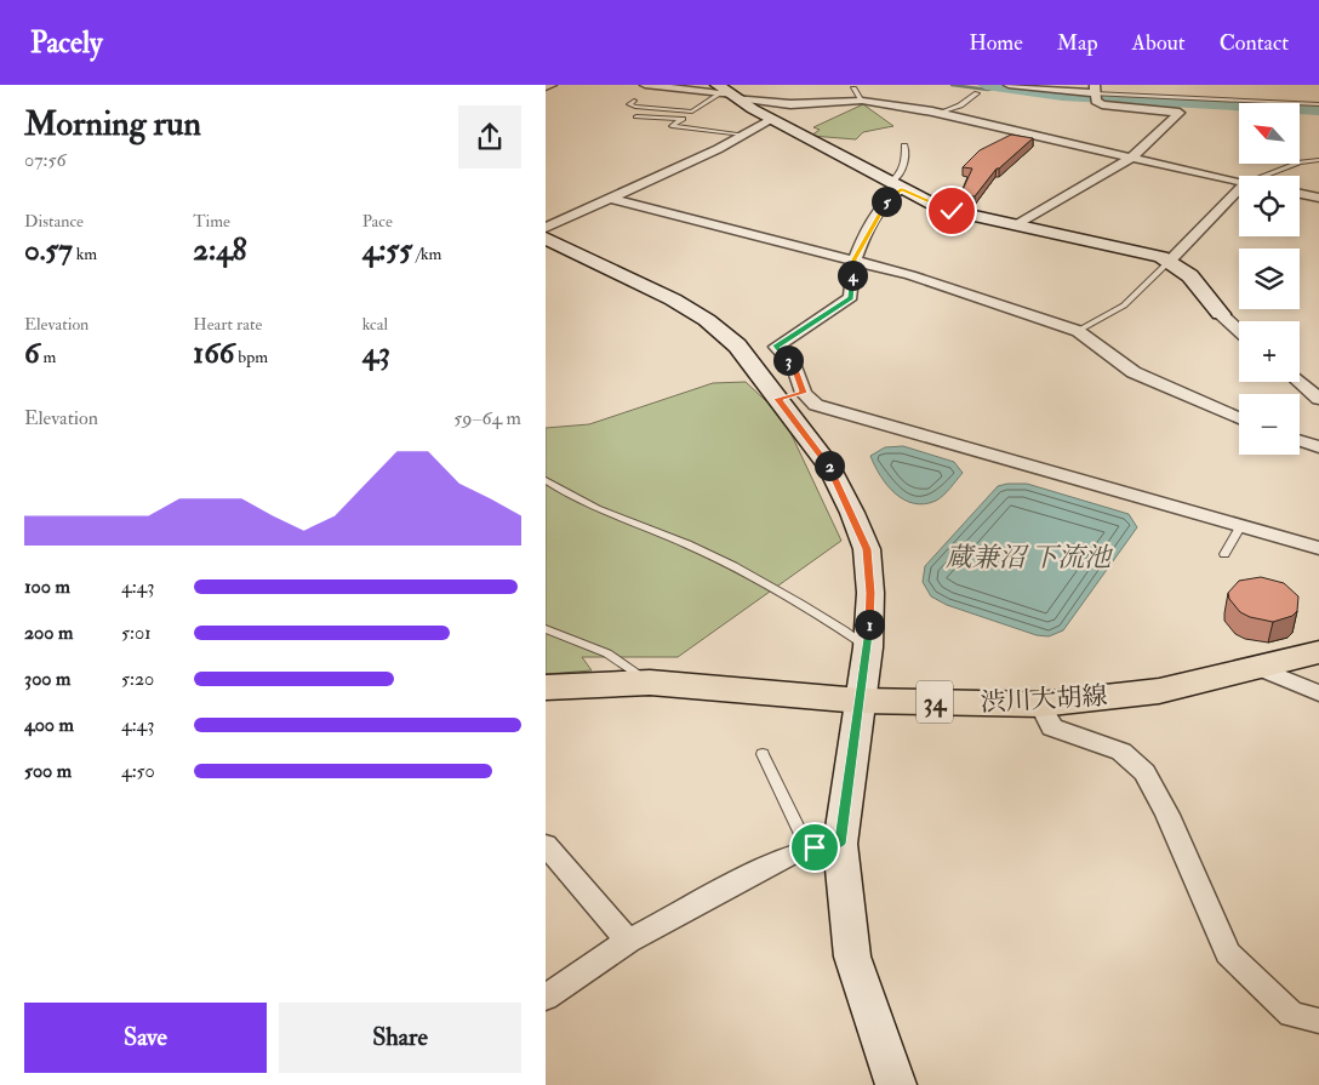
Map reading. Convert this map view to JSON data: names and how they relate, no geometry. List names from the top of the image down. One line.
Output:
{"streets":{"main road":["渋川大胡線","34"]},"water":["蔵兼沼 下流池"],"north":"top left","page":{"header":"Pacely","nav":["Home","Map","About","Contact"],"heading":["Morning run","07:56"],"map_buttons":["+","−"],"pins":["5","4","3","2","1"],"stats":[["Distance","0.57 km"],["Time","2:48"],["Pace","4:55 /km"],["Elevation","6 m"],["Heart rate","166 bpm"],["kcal","43"]],"chart":["Elevation","59–64 m"],"list":[{"name":"100 m","note":"4:43"},{"name":"200 m","note":"5:01"},{"name":"300 m","note":"5:20"},{"name":"400 m","note":"4:43"},{"name":"500 m","note":"4:50"}],"buttons":["Save","Share"]}}
